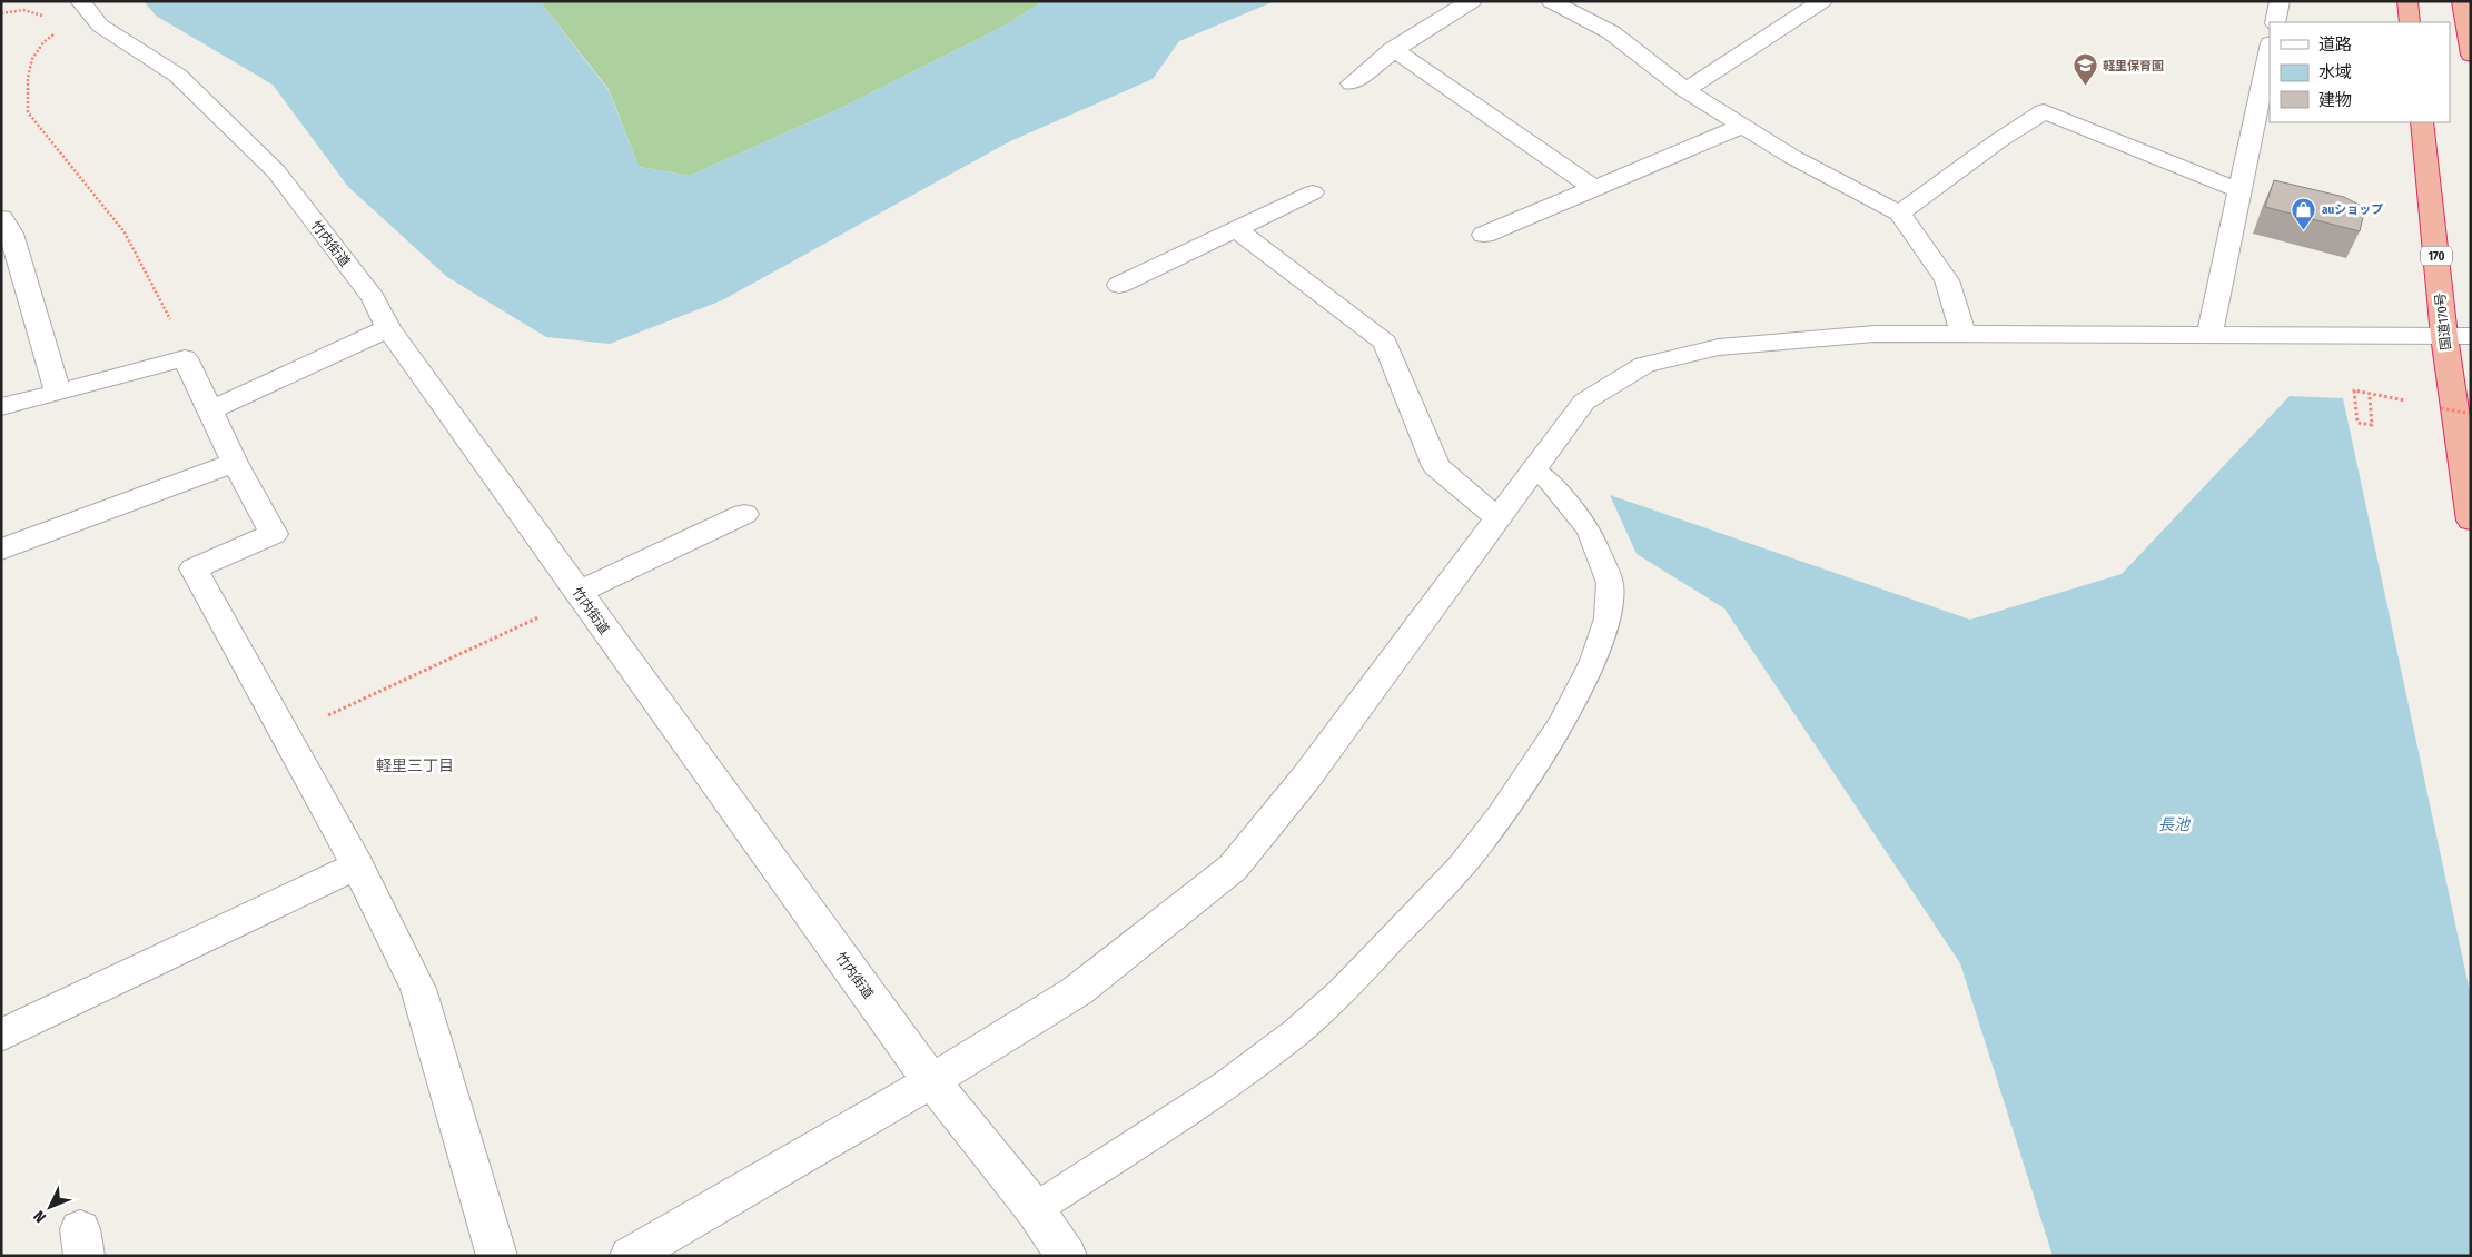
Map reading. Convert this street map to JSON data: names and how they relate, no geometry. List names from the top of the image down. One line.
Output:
{"streets":{"highway":["170","国道170号"],"street":["竹内街道"]},"districts":["軽里三丁目"],"water":["長池"],"places":{"school or university":["軽里保育園"],"shop":["auショップ"]},"legend":["道路","水域","建物"],"north":"bottom left"}
